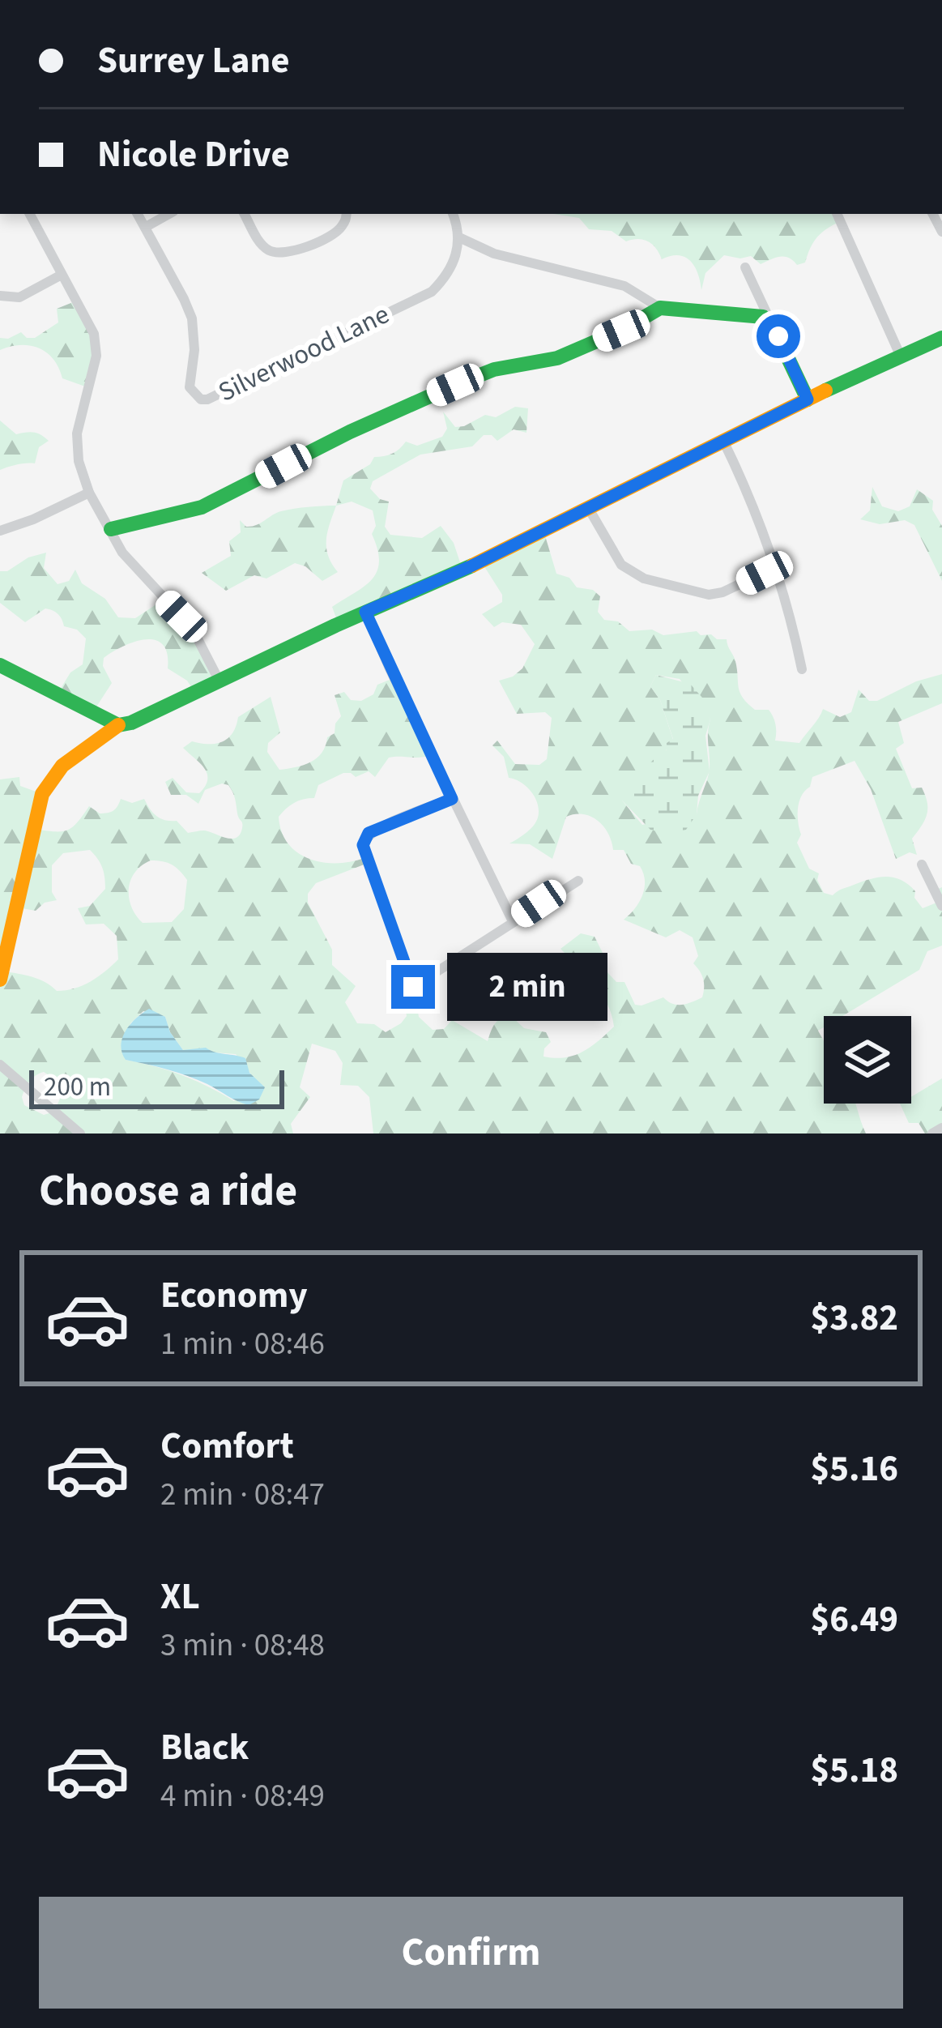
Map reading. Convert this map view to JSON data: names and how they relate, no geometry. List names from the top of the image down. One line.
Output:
{"streets":{"street":["Silverwood Lane"]},"scale_bar":"200 m","page":{"banner":["Surrey Lane","Nicole Drive"],"bubble":"2 min","scale":"200 m","heading":"Choose a ride","list":[{"name":"Economy","note":"1 min · 08:46","value":"$3.82"},{"name":"Comfort","note":"2 min · 08:47","value":"$5.16"},{"name":"XL","note":"3 min · 08:48","value":"$6.49"},{"name":"Black","note":"4 min · 08:49","value":"$5.18"}],"buttons":"Confirm"}}
